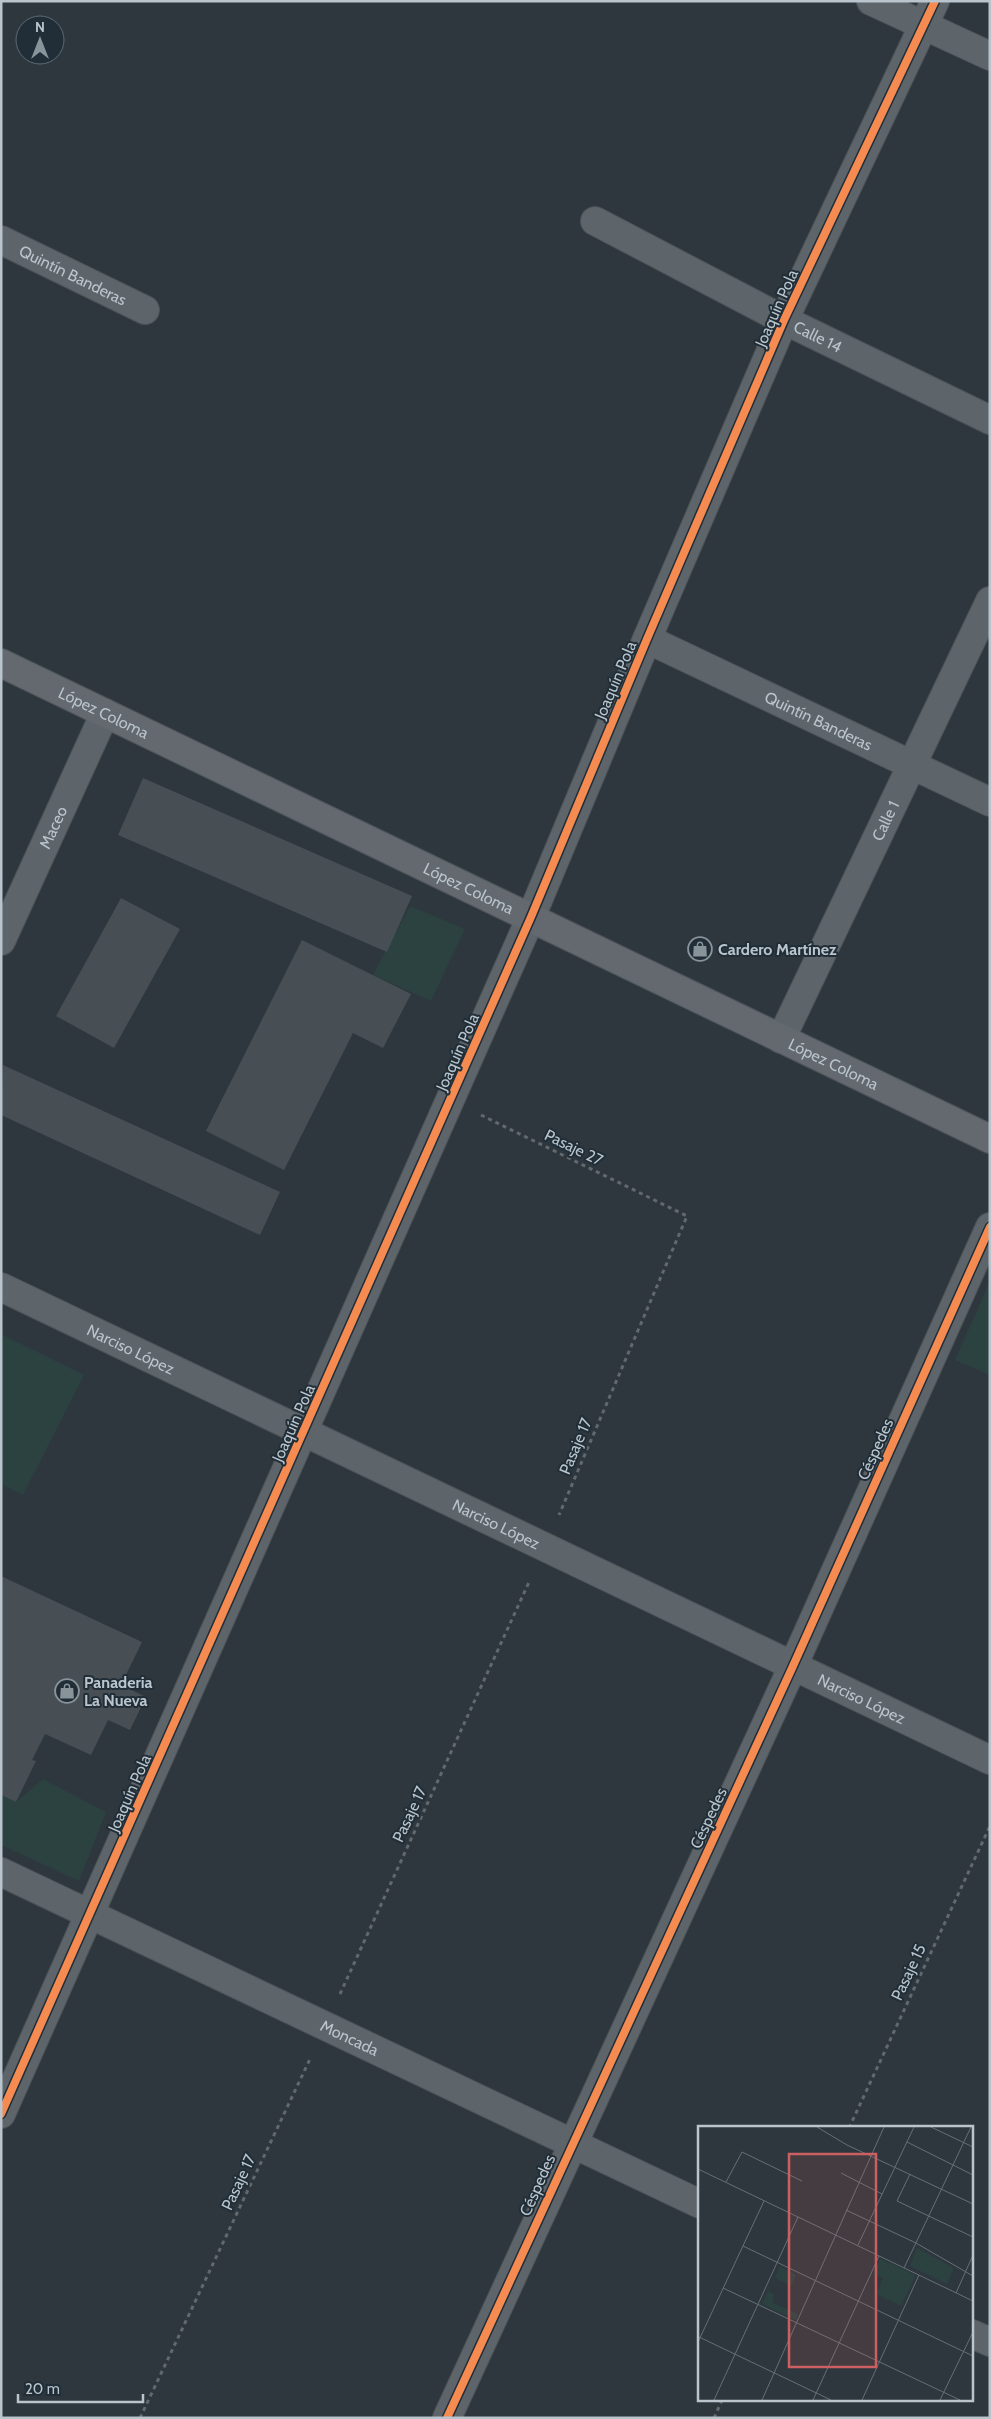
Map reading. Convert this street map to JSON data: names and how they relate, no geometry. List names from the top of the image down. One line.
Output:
{"streets":{"street":["Quintín Banderas","Joaquín Pola","Calle 14","López Coloma","Calle 1","Maceo","Narciso López","Céspedes","Moncada"],"path":["Pasaje 27","Pasaje 17","Pasaje 15"]},"crossings":[["Quintín Banderas","Joaquín Pola"],["Quintín Banderas","Calle 1"],["Joaquín Pola","Calle 14"],["Joaquín Pola","López Coloma"],["Joaquín Pola","Pasaje 27"],["Joaquín Pola","Narciso López"],["Joaquín Pola","Moncada"],["López Coloma","Calle 1"],["López Coloma","Maceo"],["Pasaje 27","Pasaje 17"],["Narciso López","Pasaje 17"],["Narciso López","Céspedes"],["Pasaje 17","Moncada"],["Céspedes","Moncada"]],"places":{"shop":["Cardero Martínez","Panaderia La Nueva"]},"scale_bar":"20 m","north":"top"}
